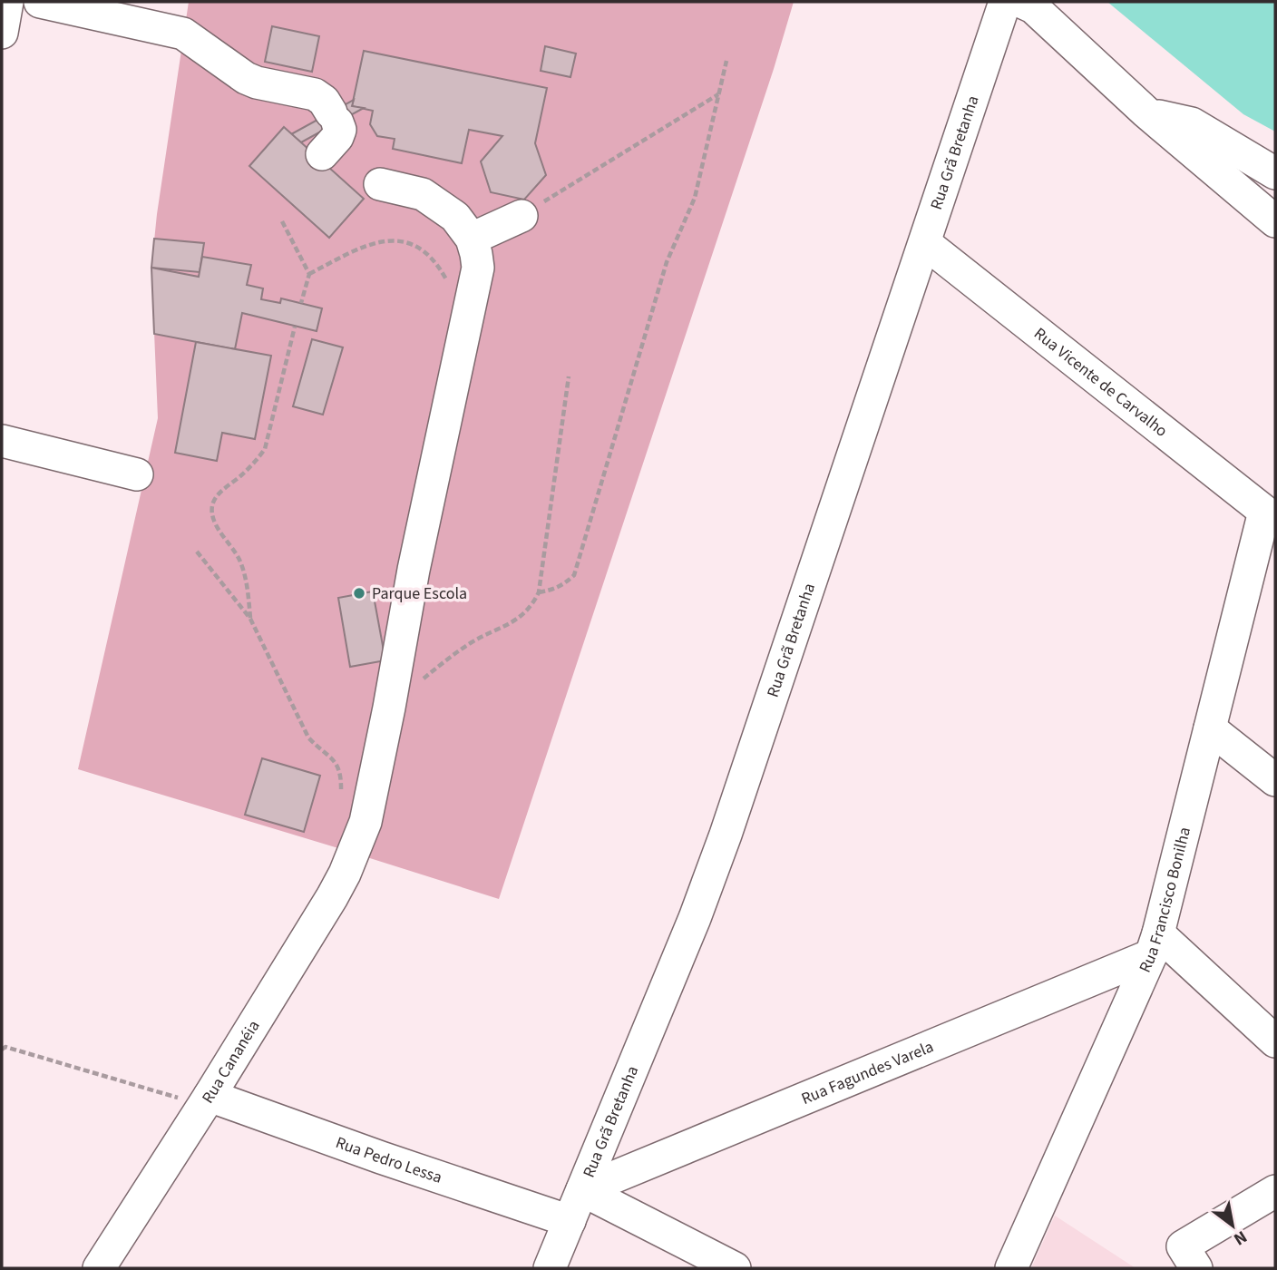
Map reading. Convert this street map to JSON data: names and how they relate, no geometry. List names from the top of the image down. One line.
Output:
{"streets":{"street":["Rua Grã Bretanha","Rua Vicente de Carvalho","Rua Francisco Bonilha","Rua Cananéia","Rua Fagundes Varela","Rua Pedro Lessa"]},"crossings":[["Rua Grã Bretanha","Rua Vicente de Carvalho"],["Rua Grã Bretanha","Rua Fagundes Varela"],["Rua Grã Bretanha","Rua Pedro Lessa"],["Rua Vicente de Carvalho","Rua Francisco Bonilha"],["Rua Francisco Bonilha","Rua Fagundes Varela"],["Rua Cananéia","Rua Pedro Lessa"]],"places":["Parque Escola"],"north":"bottom right"}
